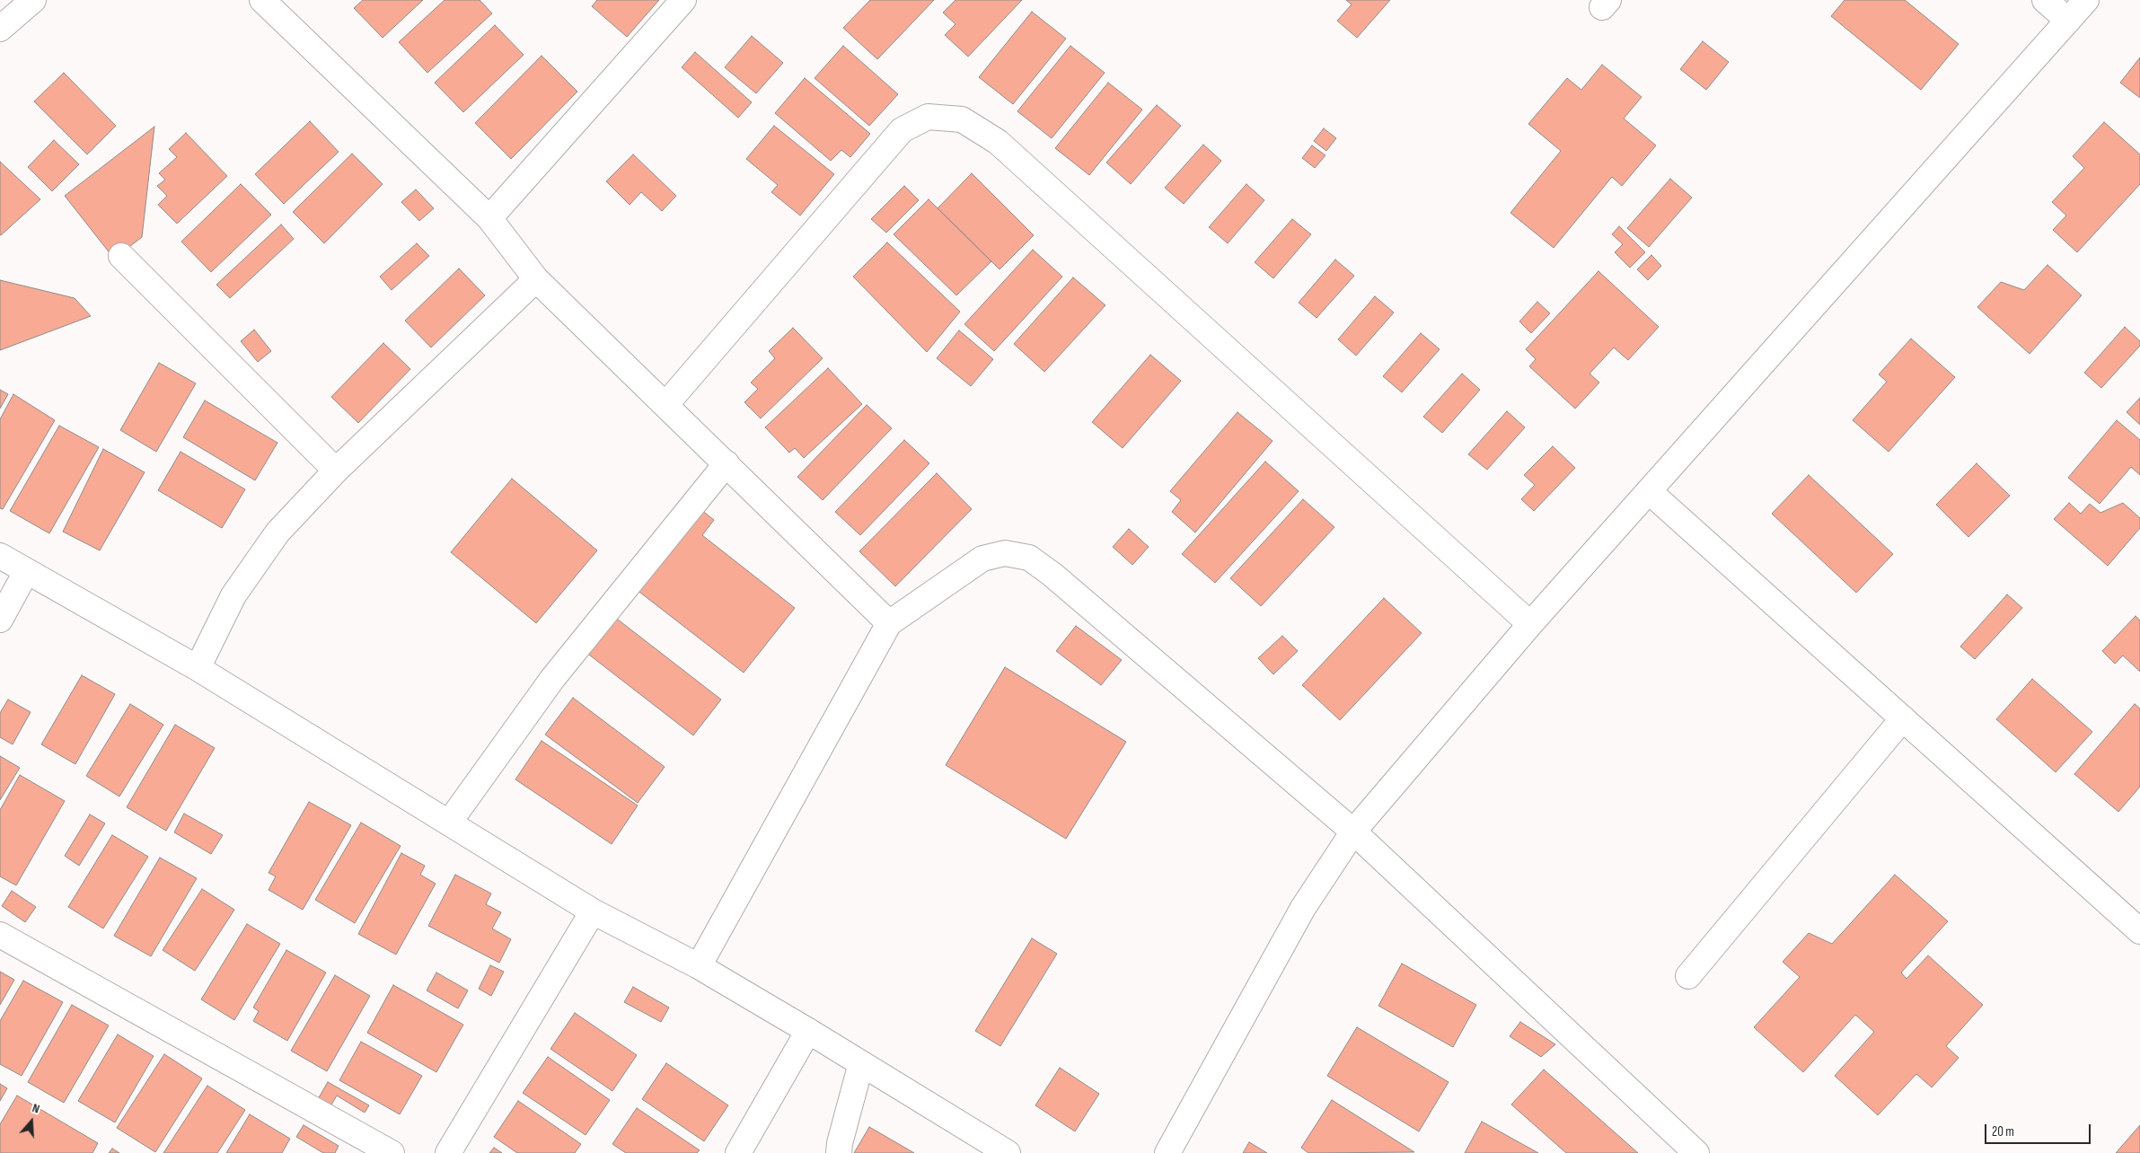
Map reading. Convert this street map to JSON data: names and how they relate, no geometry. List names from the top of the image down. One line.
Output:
{"scale_bar":"20 m","north":"top"}
